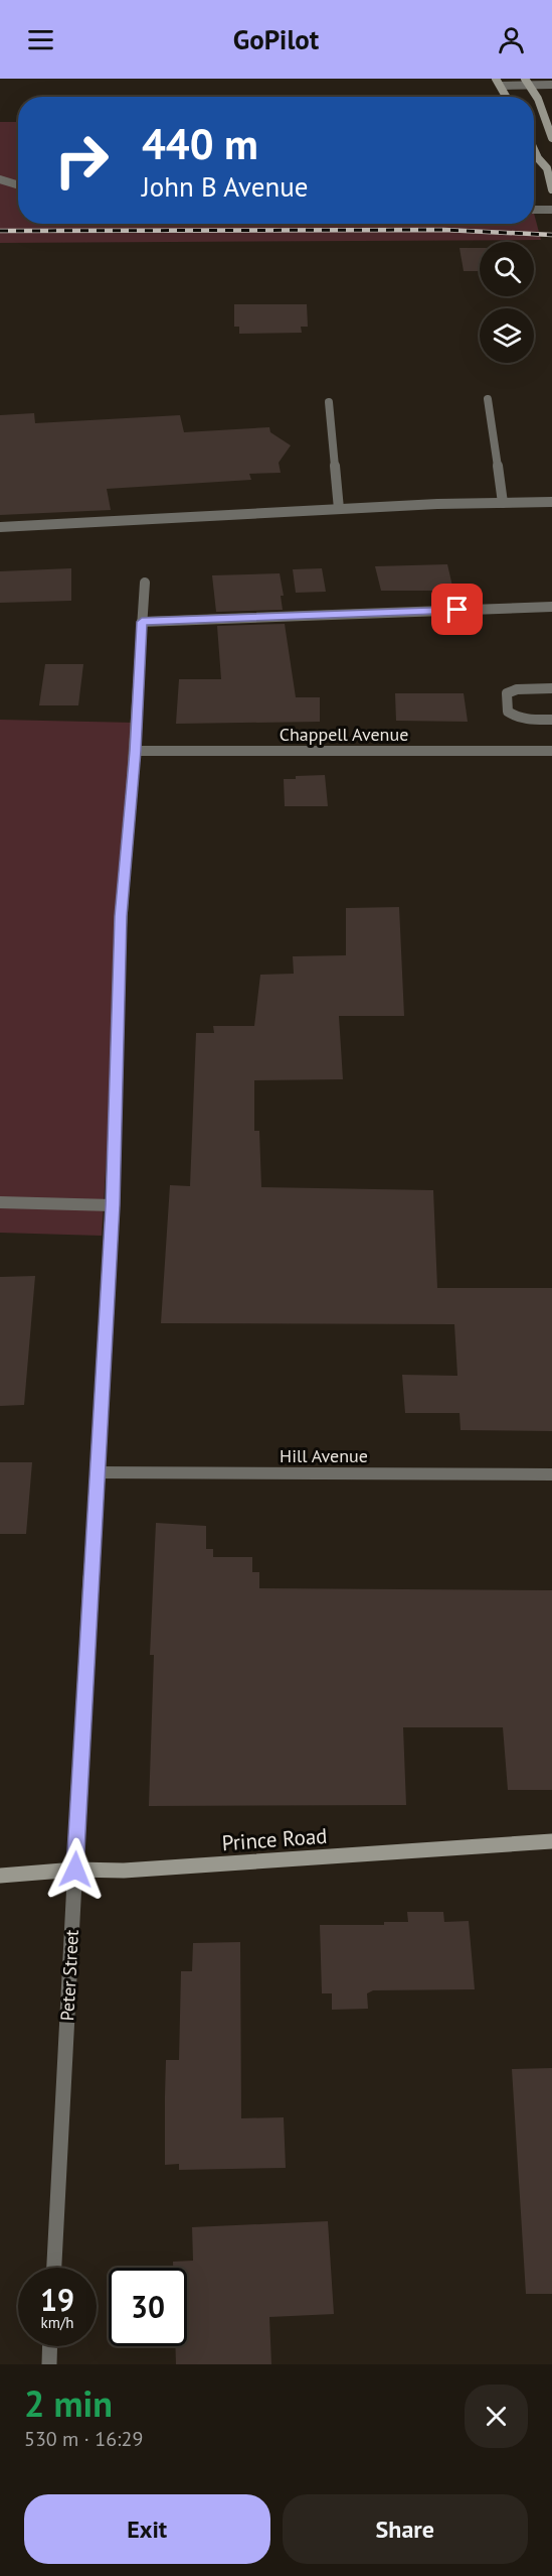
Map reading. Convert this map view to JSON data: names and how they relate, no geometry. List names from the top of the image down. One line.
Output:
{"streets":{"main road":["Prince Road"],"street":["Chappell Avenue","Hill Avenue","Peter Street"]},"crossings":[["Chappell Avenue","Peter Street"],["Hill Avenue","Peter Street"],["Prince Road","Peter Street"]],"page":{"header":"GoPilot","turn":["440 m","John B Avenue"],"speed":"19 km/h","limit":"30","heading":["2 min","530 m · 16:29"],"buttons":["Exit","Share"]}}
